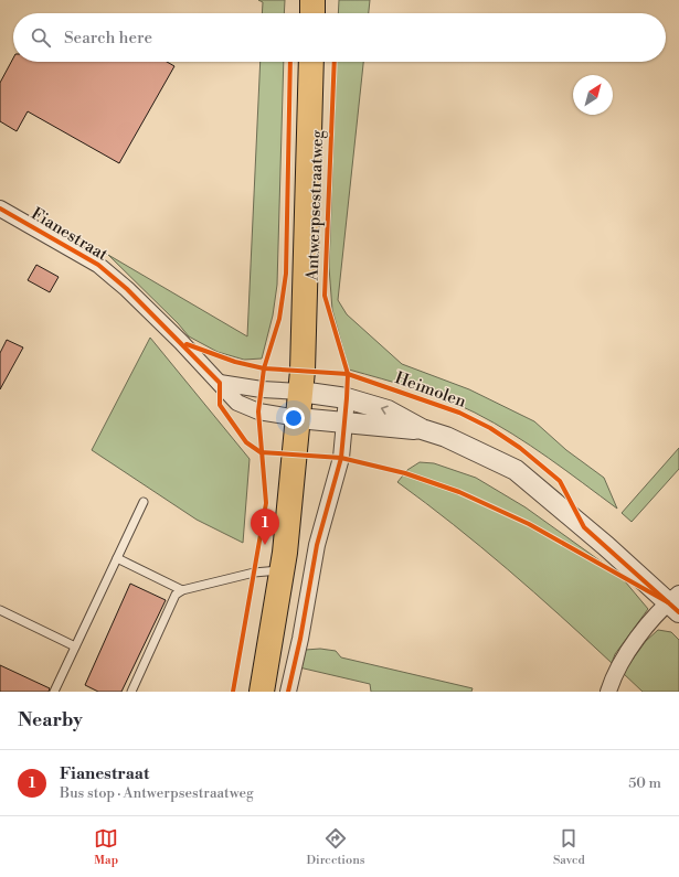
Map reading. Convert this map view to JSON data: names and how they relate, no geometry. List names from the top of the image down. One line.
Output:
{"streets":{"main road":["Antwerpsestraatweg"],"street":["Fianestraat","Heimolen"]},"crossings":[["Antwerpsestraatweg","Fianestraat"],["Antwerpsestraatweg","Heimolen"],["Fianestraat","Heimolen"]],"north":"top right","page":{"search":"Search here","pins":"1","heading":"Nearby","list":[{"mark":"1","name":"Fianestraat","note":"Bus stop · Antwerpsestraatweg","value":"50 m"}],"nav":["Map","Directions","Saved"]}}
